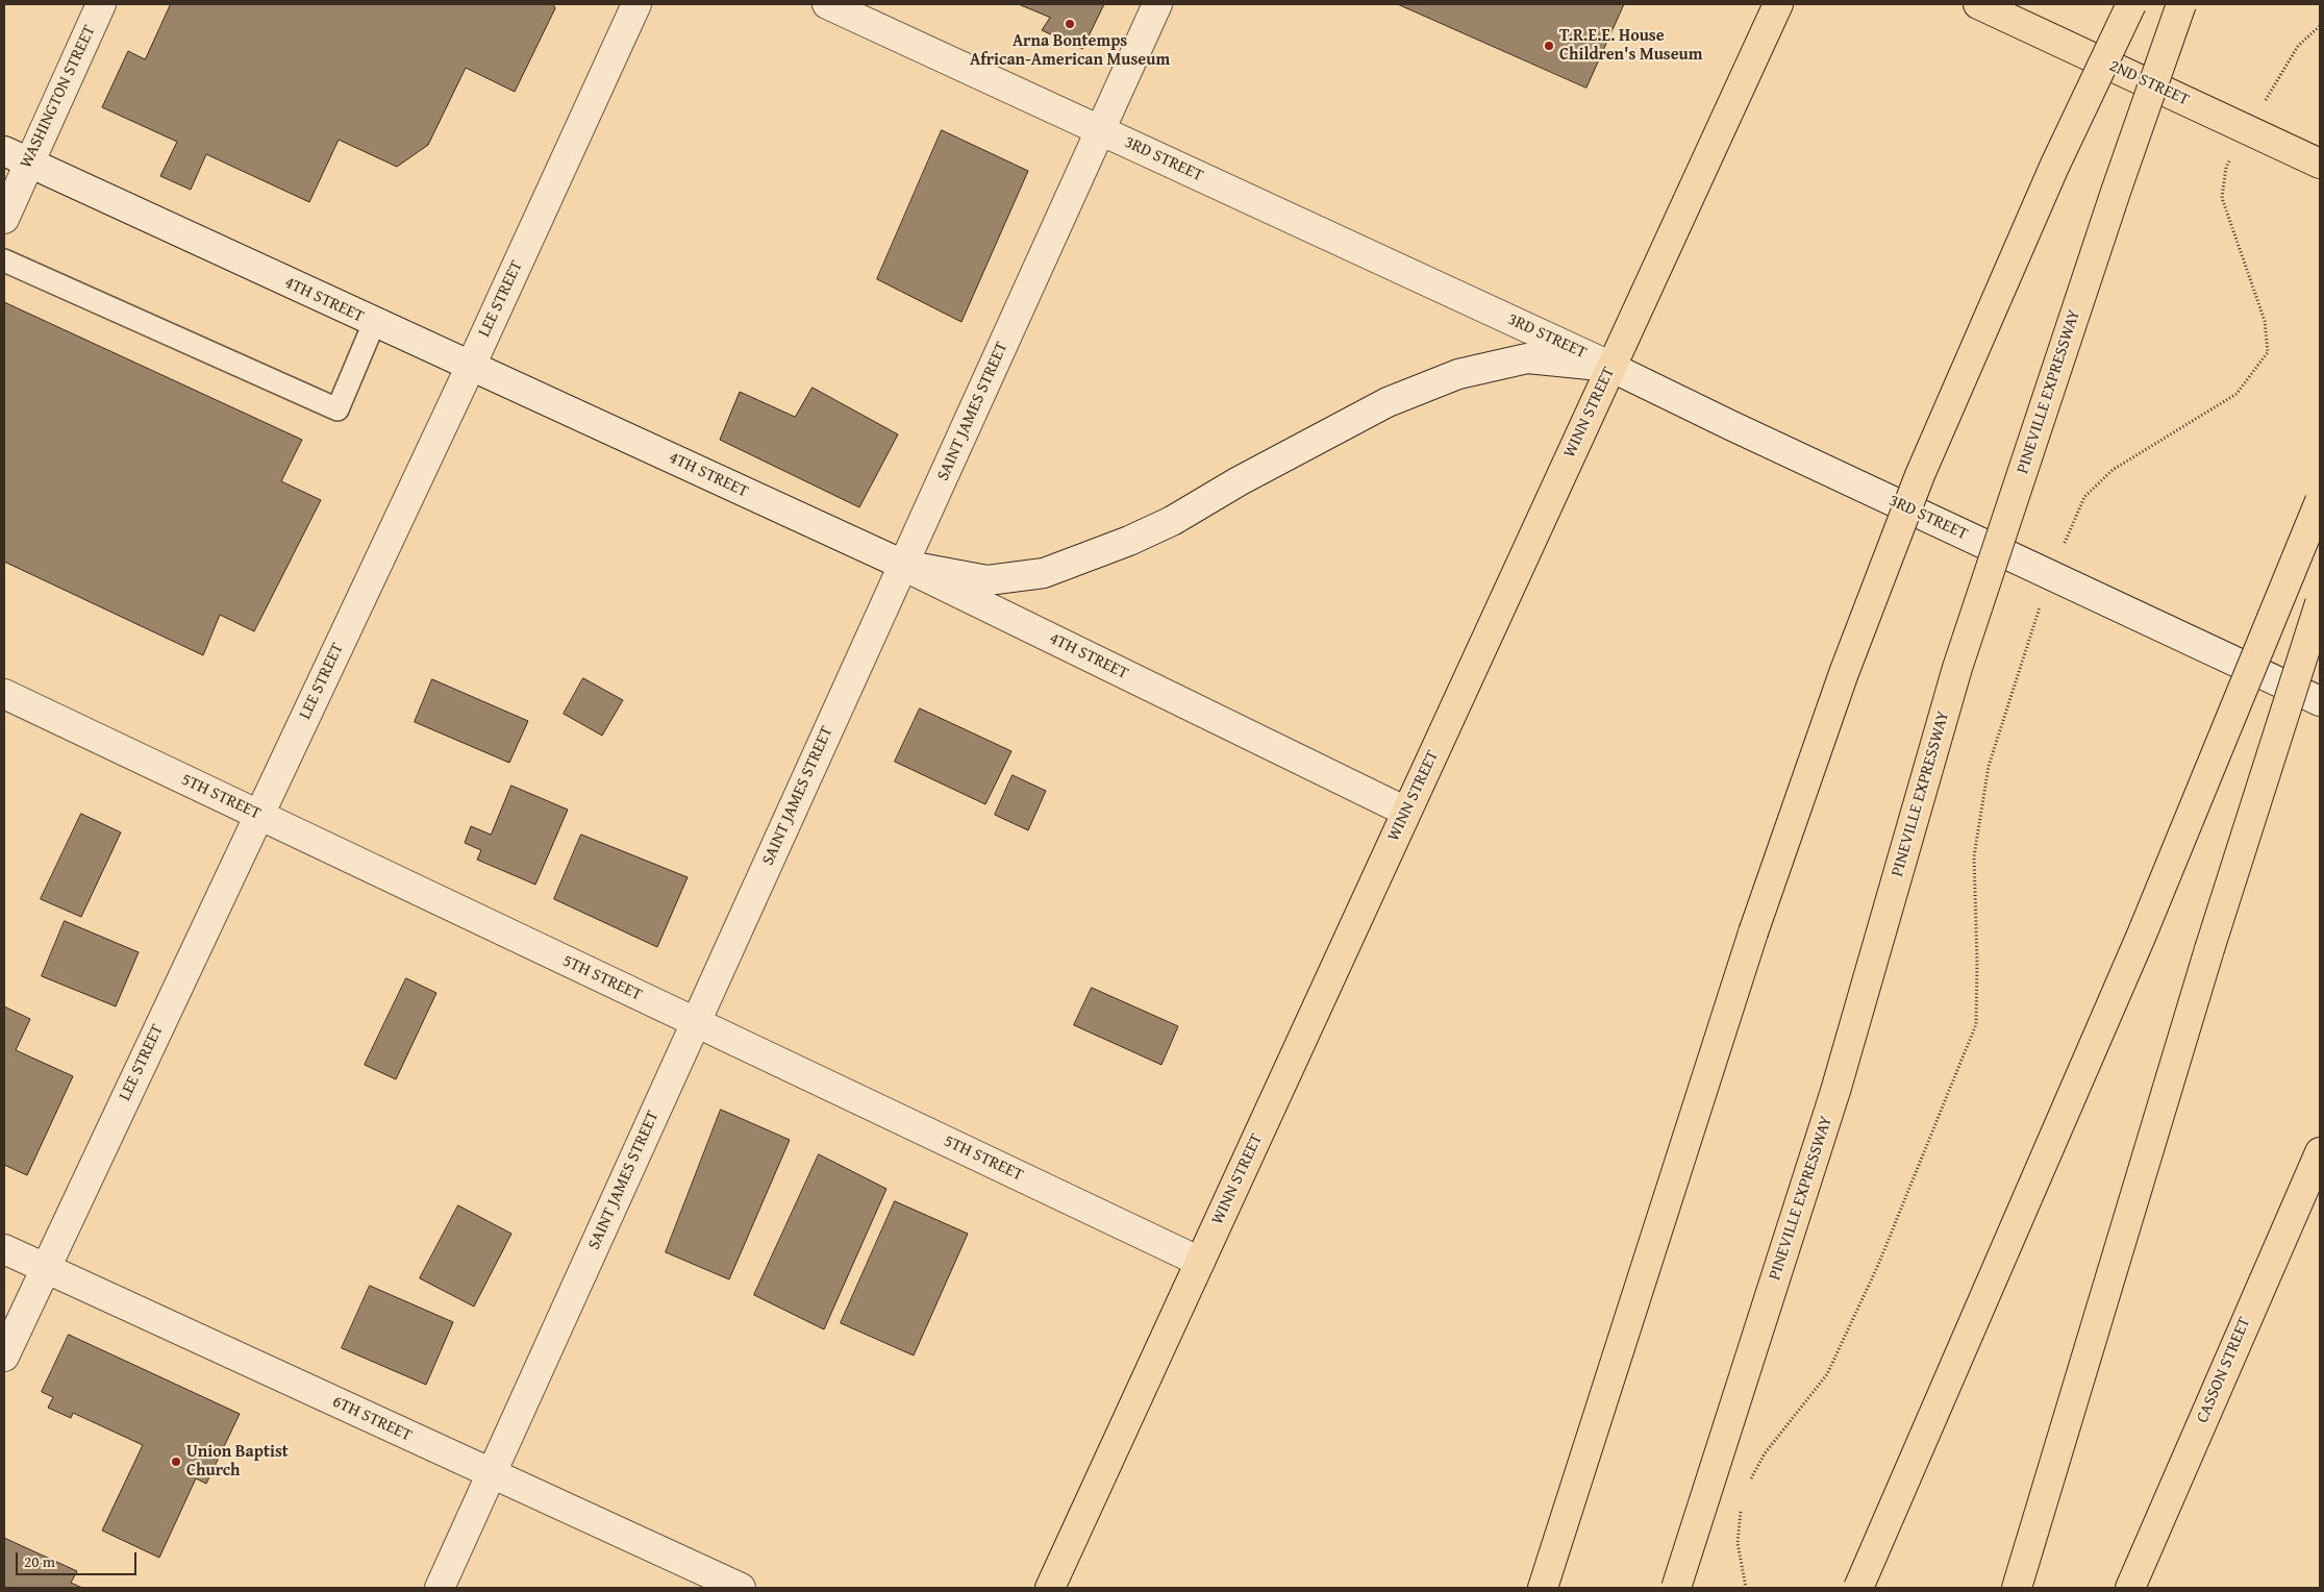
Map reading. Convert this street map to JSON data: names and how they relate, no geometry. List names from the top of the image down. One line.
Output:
{"streets":{"main road":["2ND STREET","PINEVILLE EXPRESSWAY","WINN STREET","CASSON STREET"],"street":["WASHINGTON STREET","3RD STREET","LEE STREET","4TH STREET","SAINT JAMES STREET","5TH STREET","6TH STREET"]},"crossings":[["WASHINGTON STREET","4TH STREET"],["3RD STREET","SAINT JAMES STREET"],["3RD STREET","WINN STREET"],["LEE STREET","4TH STREET"],["LEE STREET","5TH STREET"],["LEE STREET","6TH STREET"],["4TH STREET","SAINT JAMES STREET"],["4TH STREET","WINN STREET"],["SAINT JAMES STREET","5TH STREET"],["SAINT JAMES STREET","6TH STREET"],["WINN STREET","5TH STREET"]],"places":["Arna Bontemps African-American Museum","T.R.E.E. House Children's Museum","Union Baptist Church"],"scale_bar":"20 m"}
